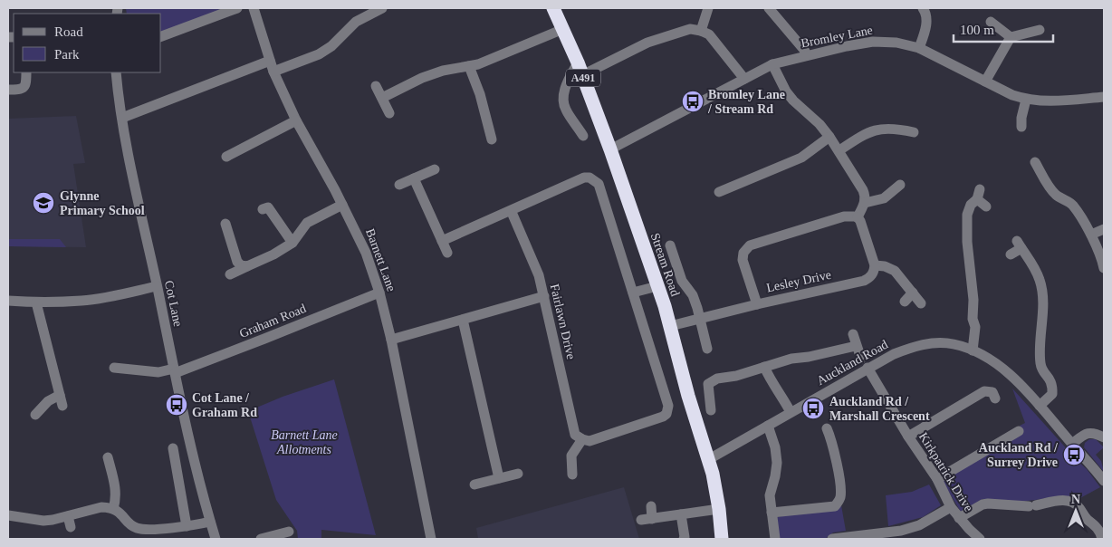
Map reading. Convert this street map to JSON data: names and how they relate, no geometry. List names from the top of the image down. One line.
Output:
{"streets":{"highway":["A491","Stream Road"],"street":["Bromley Lane","Barnett Lane","Lesley Drive","Cot Lane","Graham Road","Fairlawn Drive","Auckland Road","Kirkpatrick Drive"]},"crossings":[["Bromley Lane","Stream Road"],["Barnett Lane","Graham Road"],["Stream Road","Lesley Drive"],["Stream Road","Auckland Road"],["Cot Lane","Graham Road"],["Auckland Road","Kirkpatrick Drive"]],"parks":["Barnett Lane Allotments"],"places":{"bus stop":["Bromley Lane / Stream Rd","Cot Lane / Graham Rd","Auckland Rd / Marshall Crescent","Auckland Rd / Surrey Drive"],"school or university":["Glynne Primary School"]},"legend":["Road","Park"],"scale_bar":"100 m","north":"top"}
